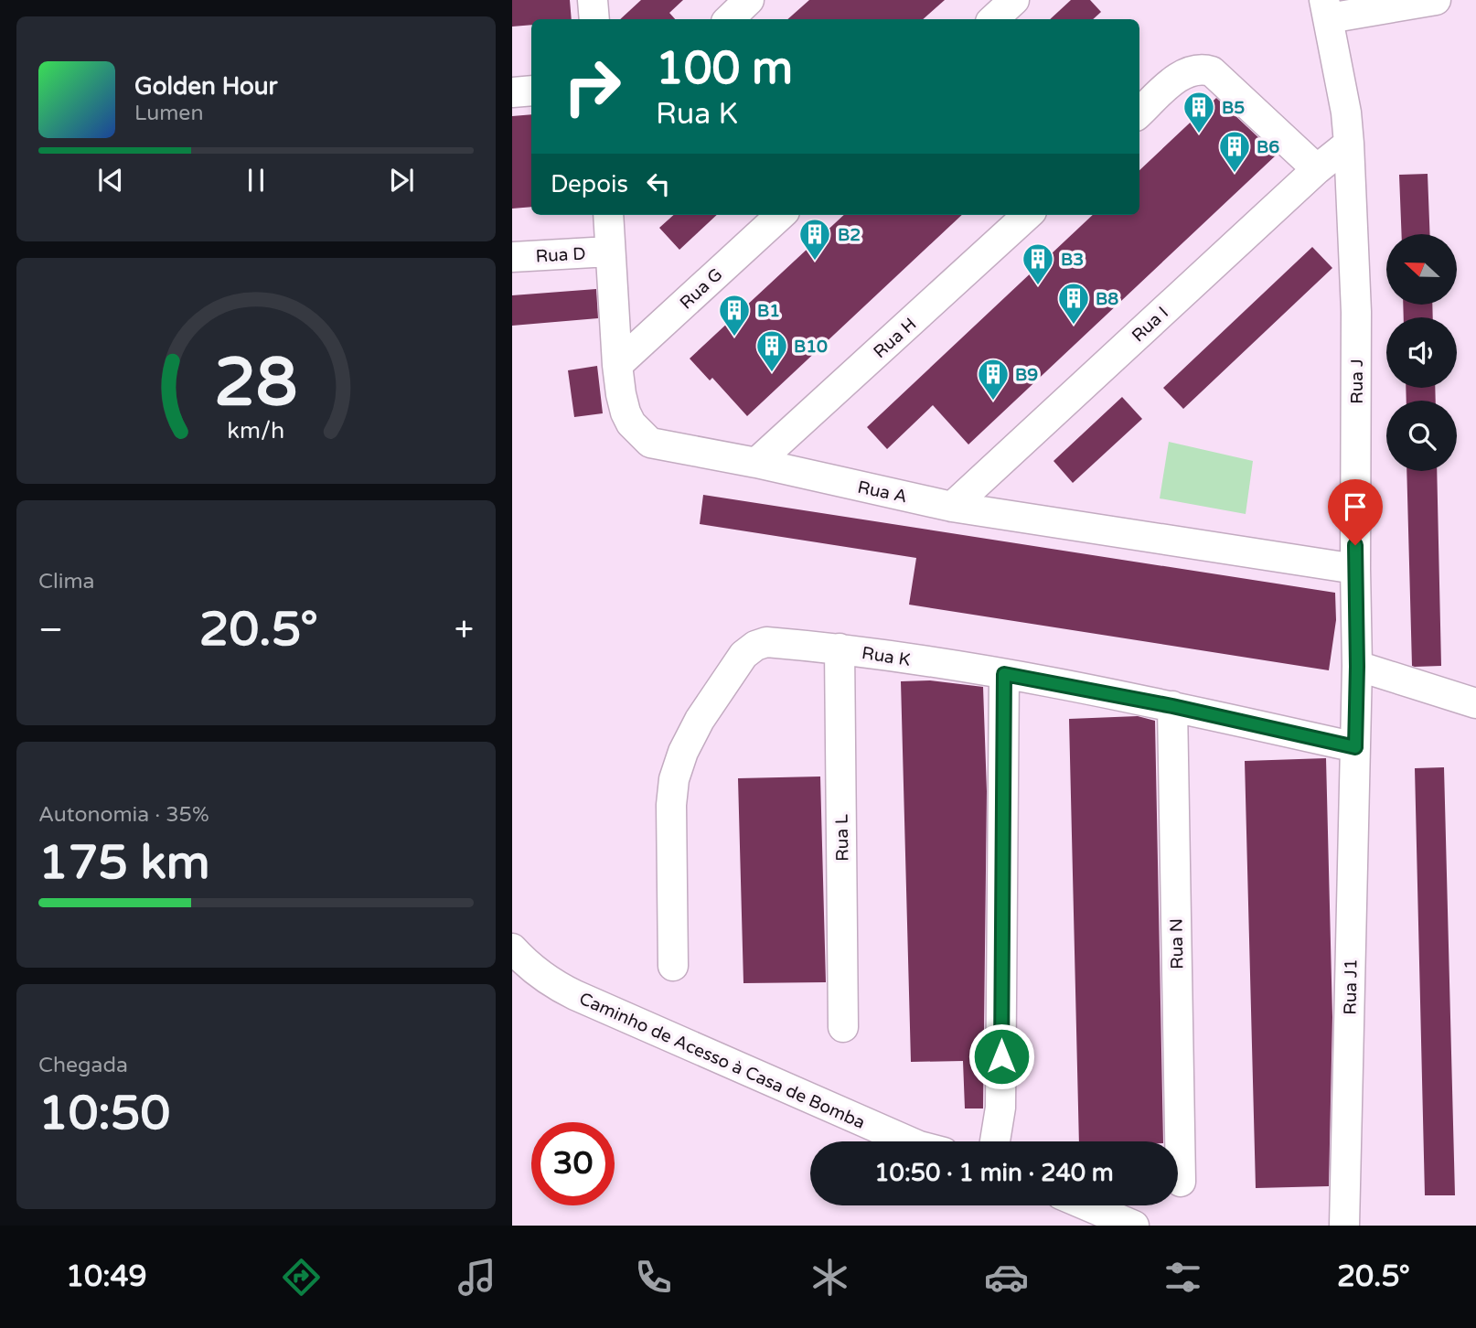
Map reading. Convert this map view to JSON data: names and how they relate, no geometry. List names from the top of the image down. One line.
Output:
{"streets":{"street":["Rua D","Rua G","Rua I","Rua H","Rua J","Rua A","Rua K","Rua L","Rua N","Rua J1","Caminho de Acesso à Casa de Bomba"]},"crossings":[["Rua D","Rua A"],["Rua G","Rua A"],["Rua I","Rua J"],["Rua I","Rua A"],["Rua H","Rua A"],["Rua J","Rua A"],["Rua J","Rua K"],["Rua J","Rua J1"],["Rua K","Rua L"],["Rua K","Rua N"],["Rua K","Rua J1"]],"places":{"building":["B5","B6","B2","B3","B8","B1","B10","B9"]},"north":"left","page":{"turn":["100 m","Rua K"],"song":["Golden Hour","Lumen"],"then":"Depois","tile":["Clima",["Autonomia · 35%","175 km"],["Chegada","10:50"]],"heat":["−","20.5°","+"],"limit":"30","trip":"10:50 · 1 min · 240 m","tabs":["10:49","20.5°"],"gauge":["28","km/h"]}}
